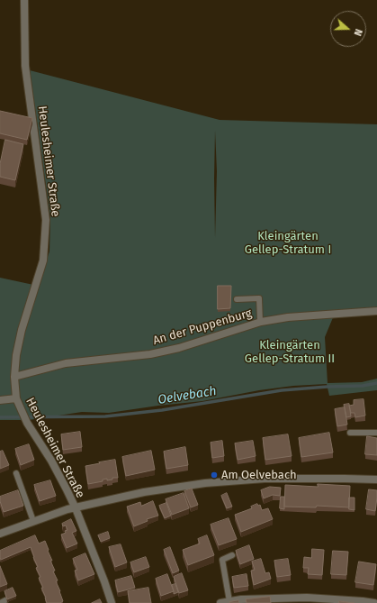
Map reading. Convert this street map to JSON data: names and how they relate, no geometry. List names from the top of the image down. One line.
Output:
{"streets":{"street":["Heulesheimer Straße","An der Puppenburg"]},"crossings":[["Heulesheimer Straße","An der Puppenburg"]],"water":["Oelvebach"],"parks":["Kleingärten Gellep-Stratum I","Kleingärten Gellep-Stratum II"],"places":["Am Oelvebach"],"north":"right"}
